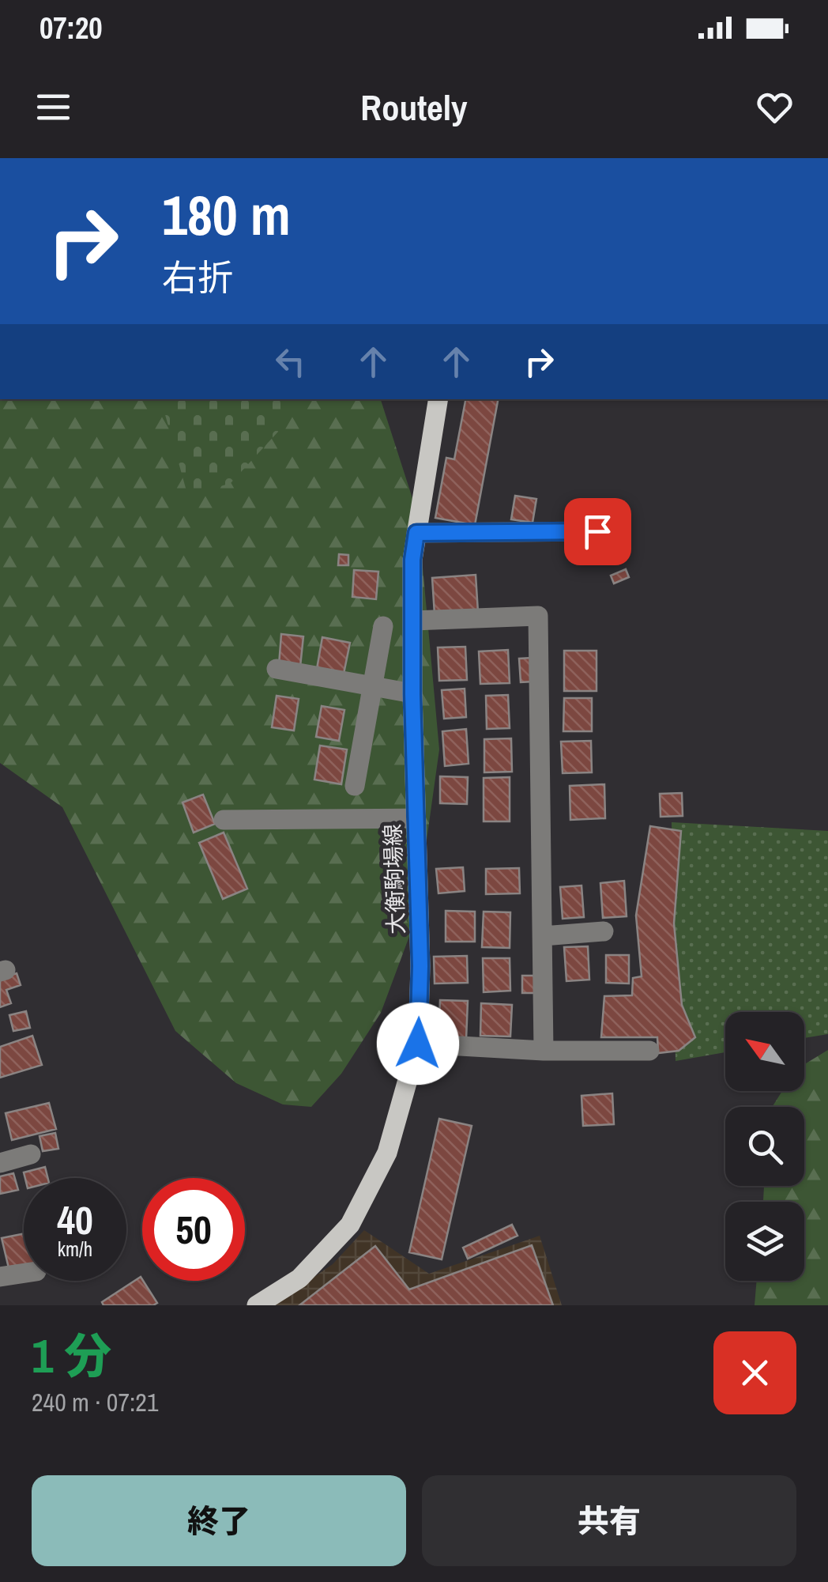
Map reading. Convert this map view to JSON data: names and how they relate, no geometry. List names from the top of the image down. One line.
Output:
{"streets":{"main road":["大衡駒場線"]},"north":"top left","page":{"status":"07:20","header":"Routely","turn":["180 m","右折"],"speed":"40 km/h","limit":"50","heading":["1 分","240 m · 07:21"],"buttons":["終了","共有"]}}
